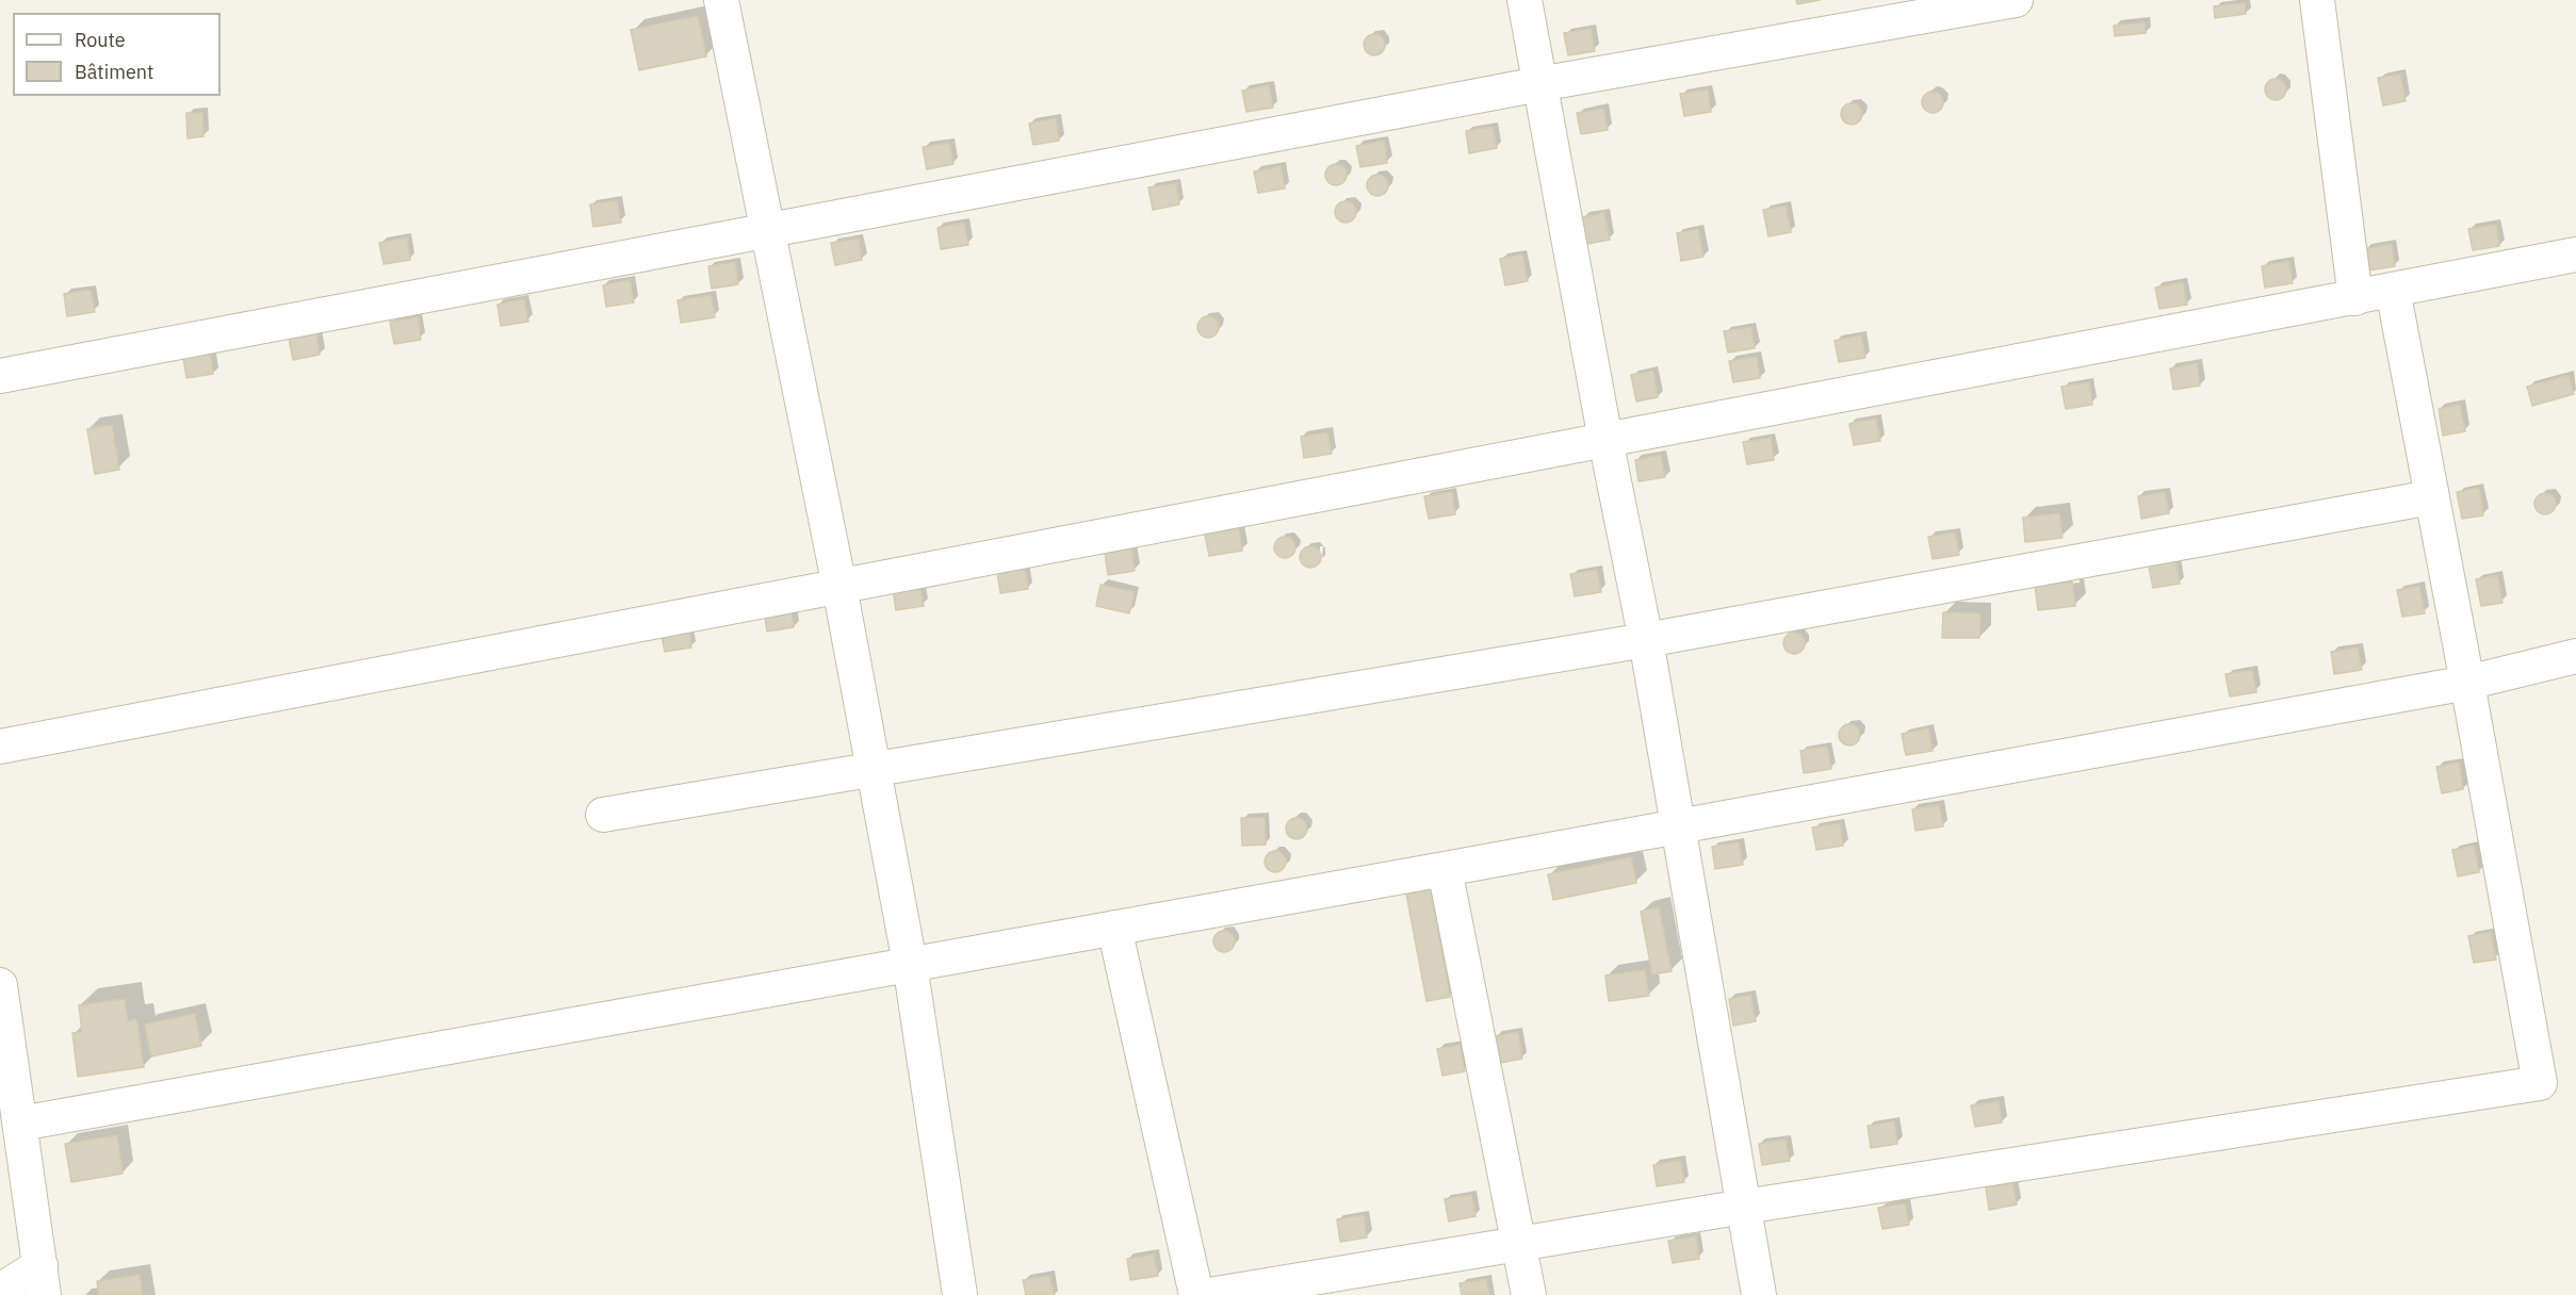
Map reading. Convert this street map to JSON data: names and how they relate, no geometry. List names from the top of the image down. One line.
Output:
{"legend":["Route","Bâtiment"]}
